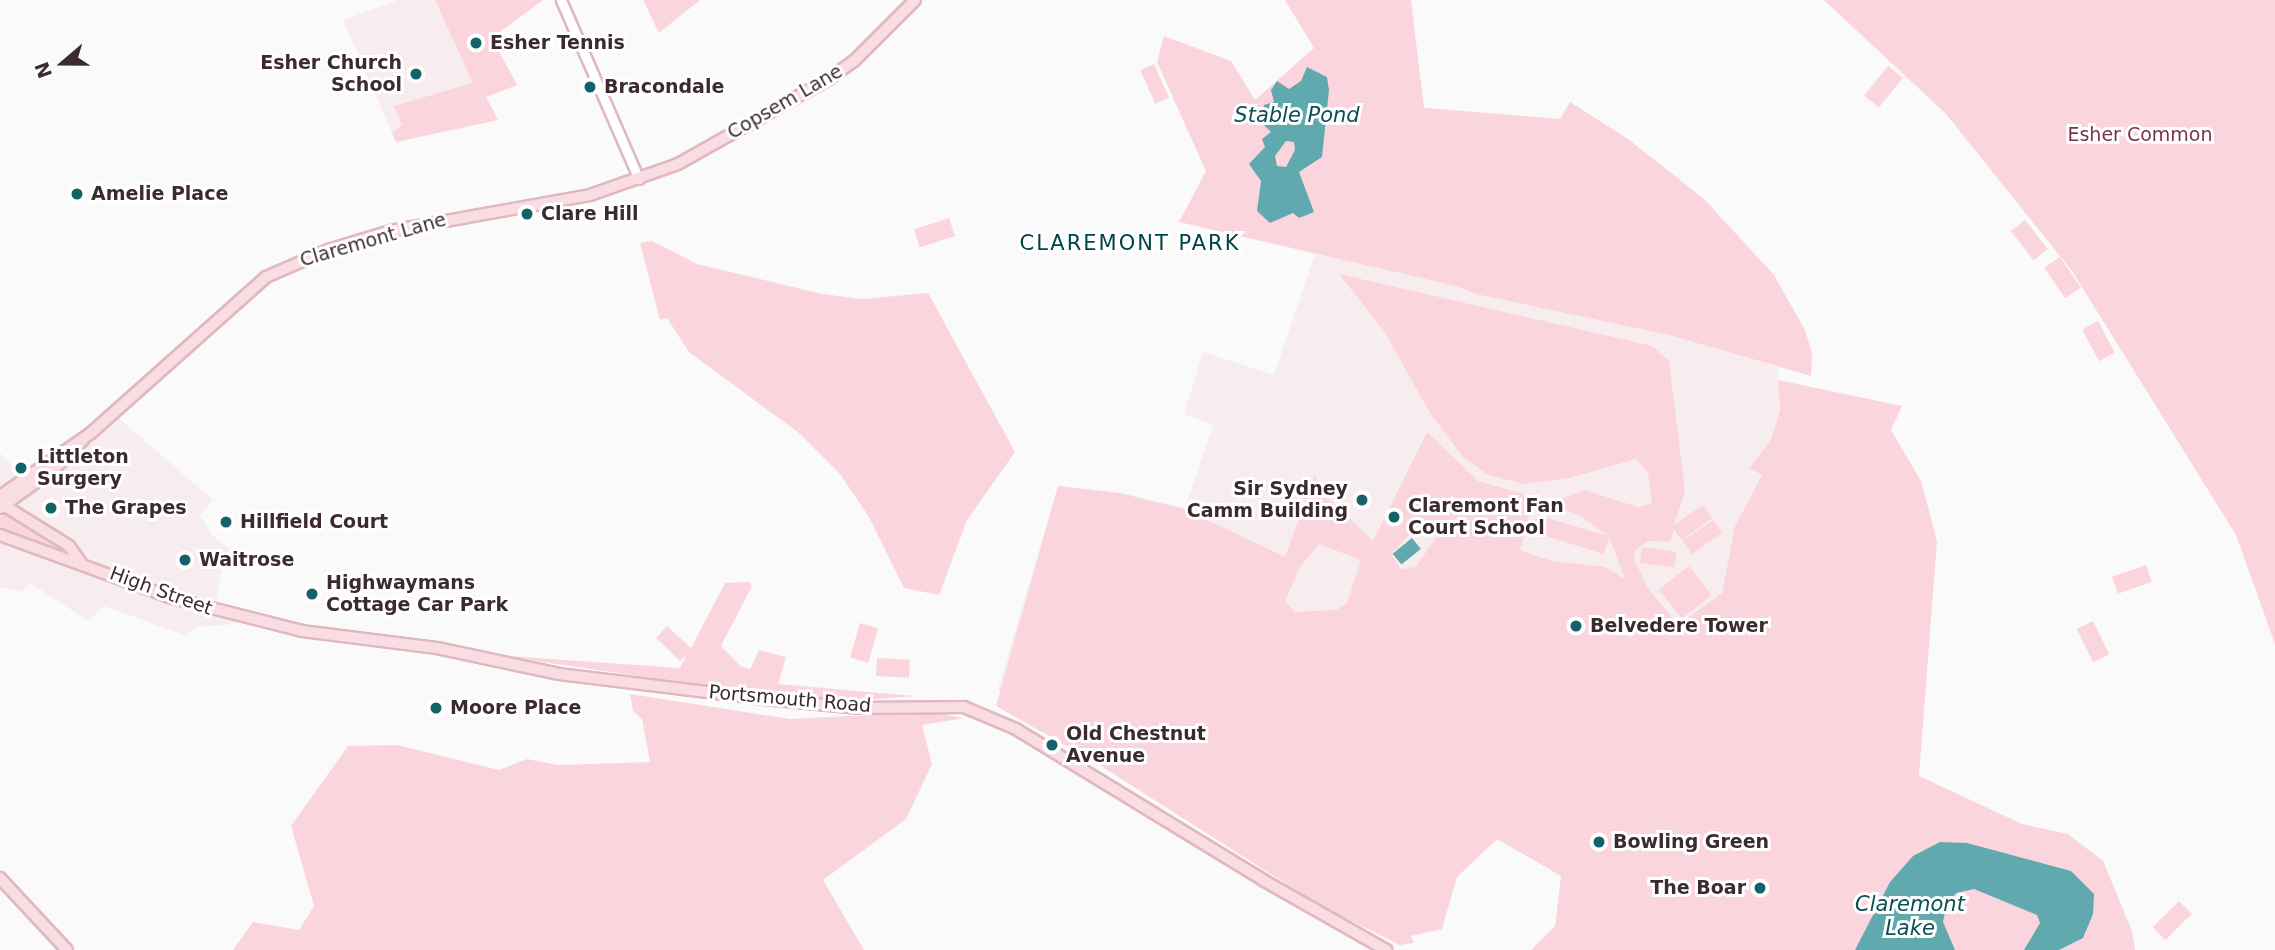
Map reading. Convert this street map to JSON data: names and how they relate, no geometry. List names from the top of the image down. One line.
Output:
{"streets":{"main road":["Copsem Lane","Claremont Lane","High Street","Portsmouth Road"]},"crossings":[["Copsem Lane","Claremont Lane"],["Claremont Lane","High Street"],["High Street","Portsmouth Road"]],"districts":["CLAREMONT PARK"],"water":["Stable Pond","Claremont Lake"],"parks":["Esher Common"],"places":["Esher Tennis","Esher Church School","Bracondale","Amelie Place","Clare Hill","Littleton Surgery","Sir Sydney Camm Building","The Grapes","Claremont Fan Court School","Hillfield Court","Waitrose","Highwaymans Cottage Car Park","Belvedere Tower","Moore Place","Old Chestnut Avenue","Bowling Green","The Boar"],"north":"left"}
